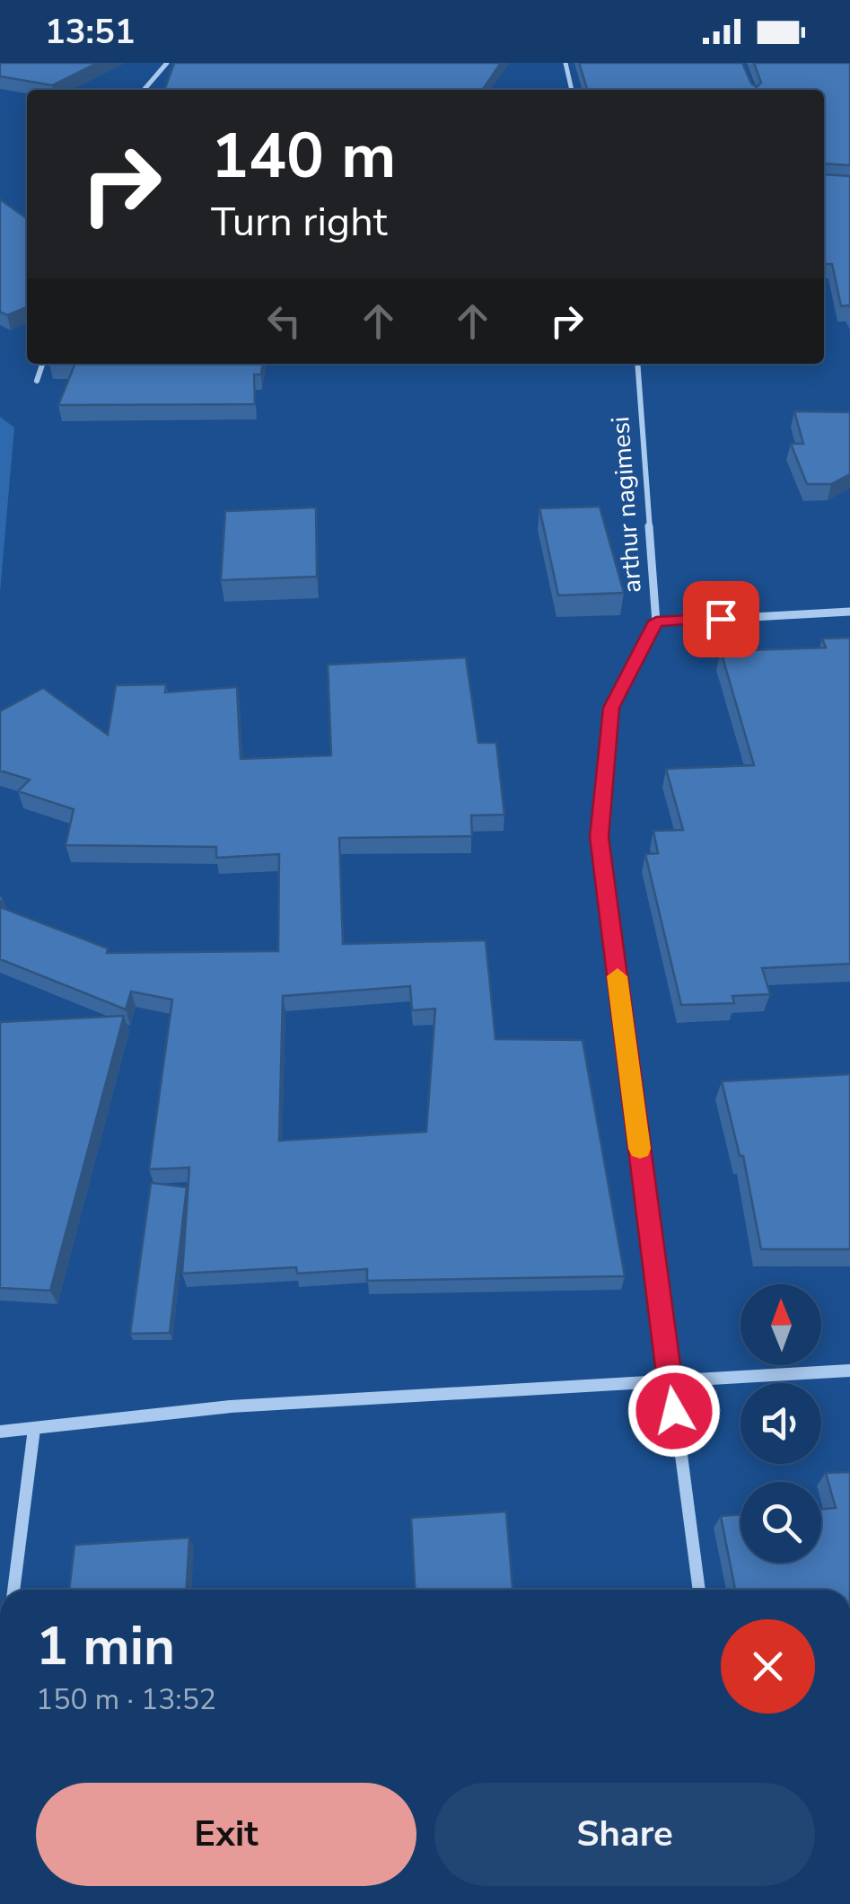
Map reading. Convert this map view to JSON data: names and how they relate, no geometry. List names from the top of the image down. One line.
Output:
{"streets":{"street":["arthur nagimesi"]},"north":"top","page":{"status":"13:51","turn":["140 m","Turn right"],"heading":["1 min","150 m · 13:52"],"buttons":["Exit","Share"]}}
